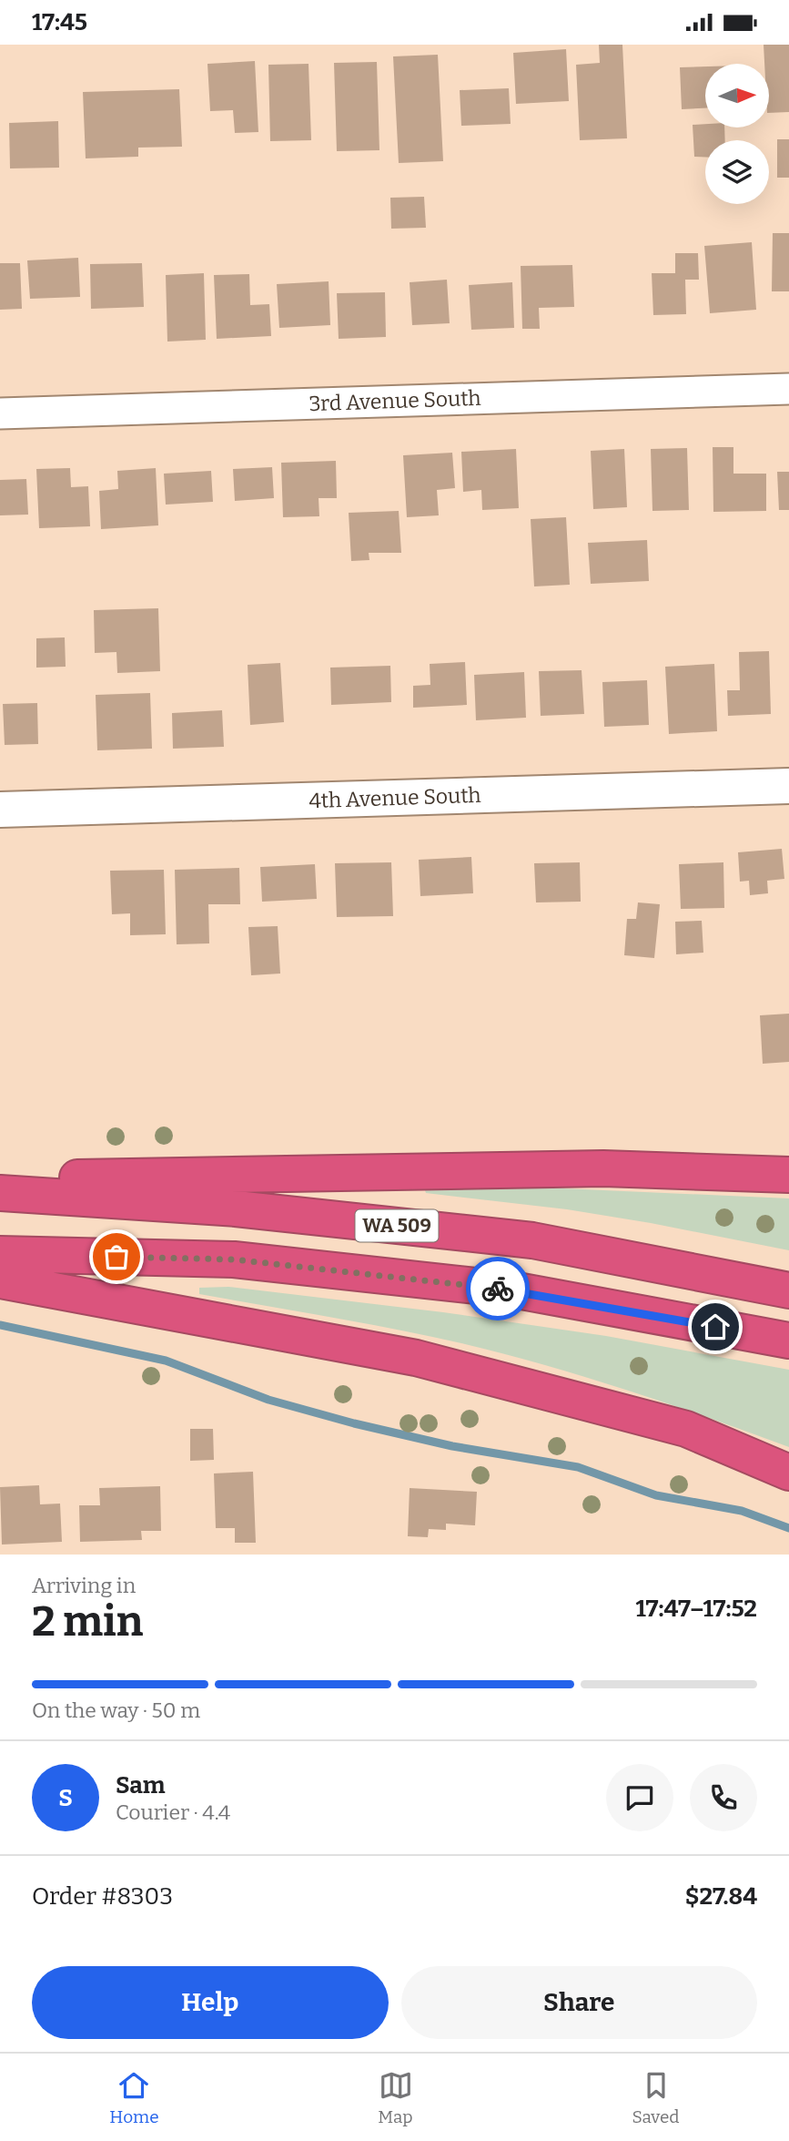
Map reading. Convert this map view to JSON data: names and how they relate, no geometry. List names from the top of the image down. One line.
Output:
{"streets":{"highway":["WA 509"],"street":["3rd Avenue South","4th Avenue South"]},"north":"right","page":{"status":"17:45","heading":["2 min","Arriving in","17:47–17:52"],"panel":["Sam","Courier · 4.4","Order #8303","$27.84"],"bar":"On the way · 50 m","round":"S","buttons":["Help","Share"],"tabs":["Home","Map","Saved"]}}
